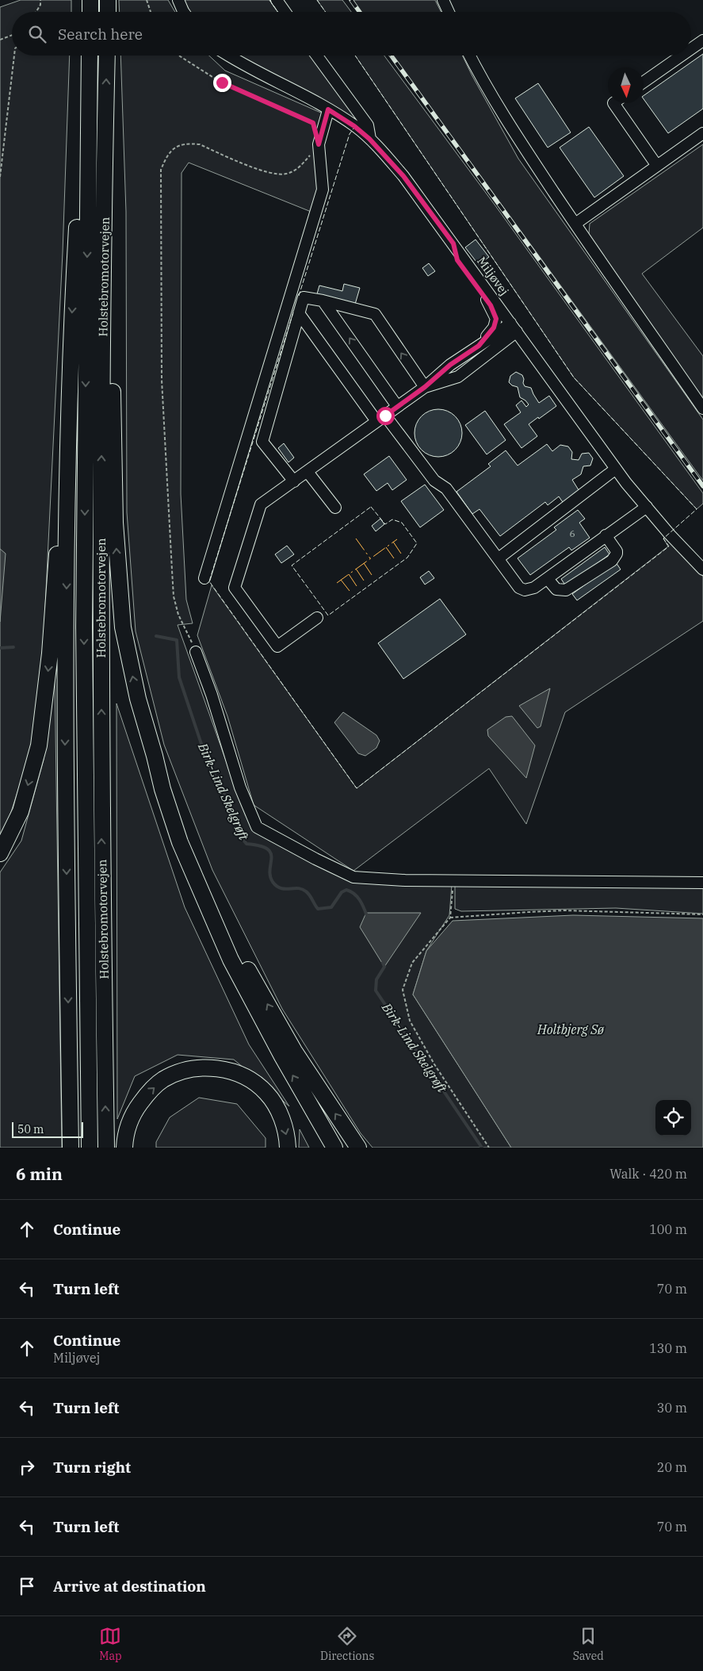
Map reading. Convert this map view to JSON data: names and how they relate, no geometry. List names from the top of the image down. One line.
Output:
{"streets":{"highway":["Holstebromotorvejen"],"street":["Miljøvej"]},"water":["Birk-Lind Skelgrøft","Holtbjerg Sø"],"house_numbers":["6"],"scale_bar":"50 m","north":"bottom","page":{"search":"Search here","scale":"50 m","heading":["6 min","Walk · 420 m"],"list":[["Continue","100 m"],["Turn left","70 m"],["Continue","Miljøvej","130 m"],["Turn left","30 m"],["Turn right","20 m"],["Turn left","70 m"],"Arrive at destination"],"nav":["Map","Directions","Saved"]}}
